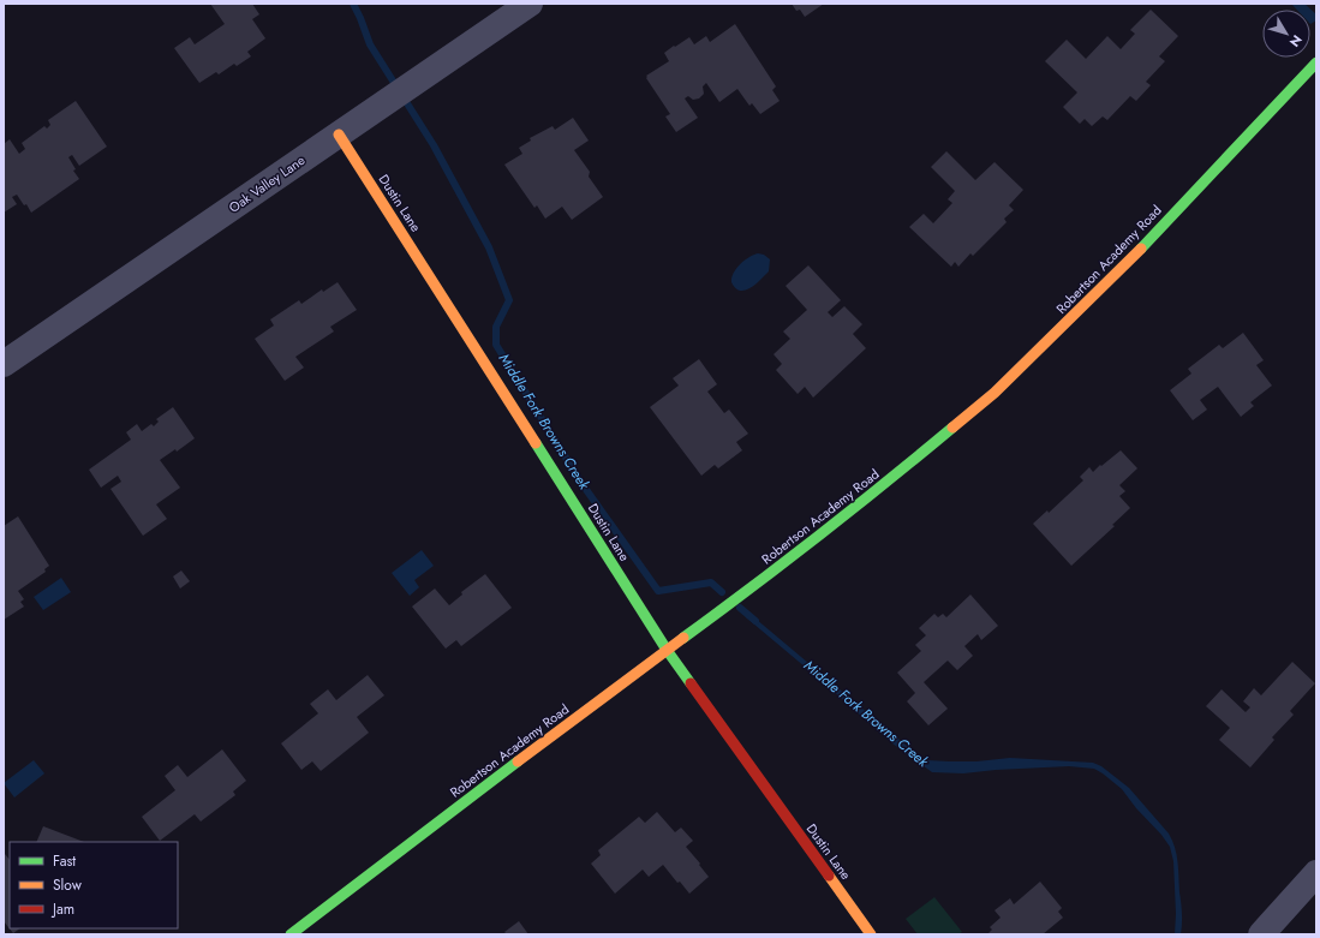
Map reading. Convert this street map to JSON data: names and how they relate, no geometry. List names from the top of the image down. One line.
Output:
{"streets":{"street":["Oak Valley Lane","Dustin Lane","Robertson Academy Road"]},"crossings":[["Oak Valley Lane","Dustin Lane"],["Dustin Lane","Robertson Academy Road"]],"water":["Middle Fork Browns Creek"],"legend":["Fast","Slow","Jam"],"north":"bottom right"}
